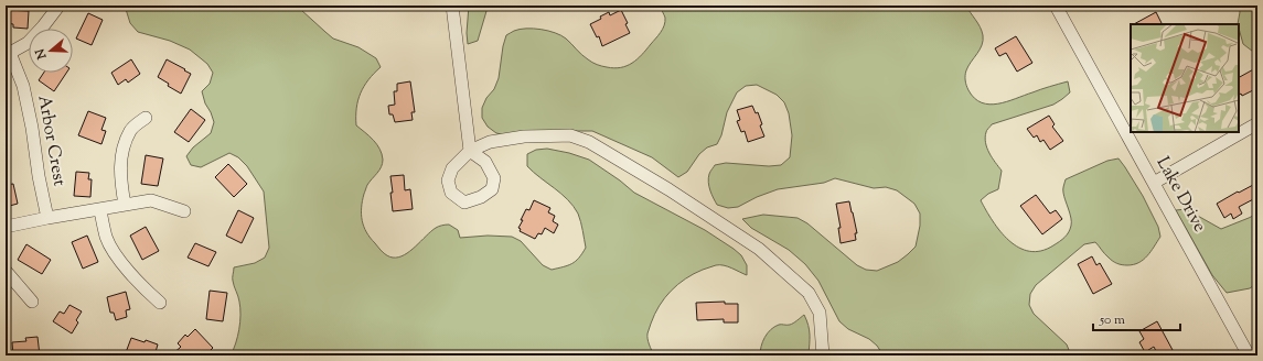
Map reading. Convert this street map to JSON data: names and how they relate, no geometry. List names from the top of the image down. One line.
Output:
{"streets":{"street":["Arbor Crest","Lake Drive"]},"scale_bar":"50 m","north":"left"}
